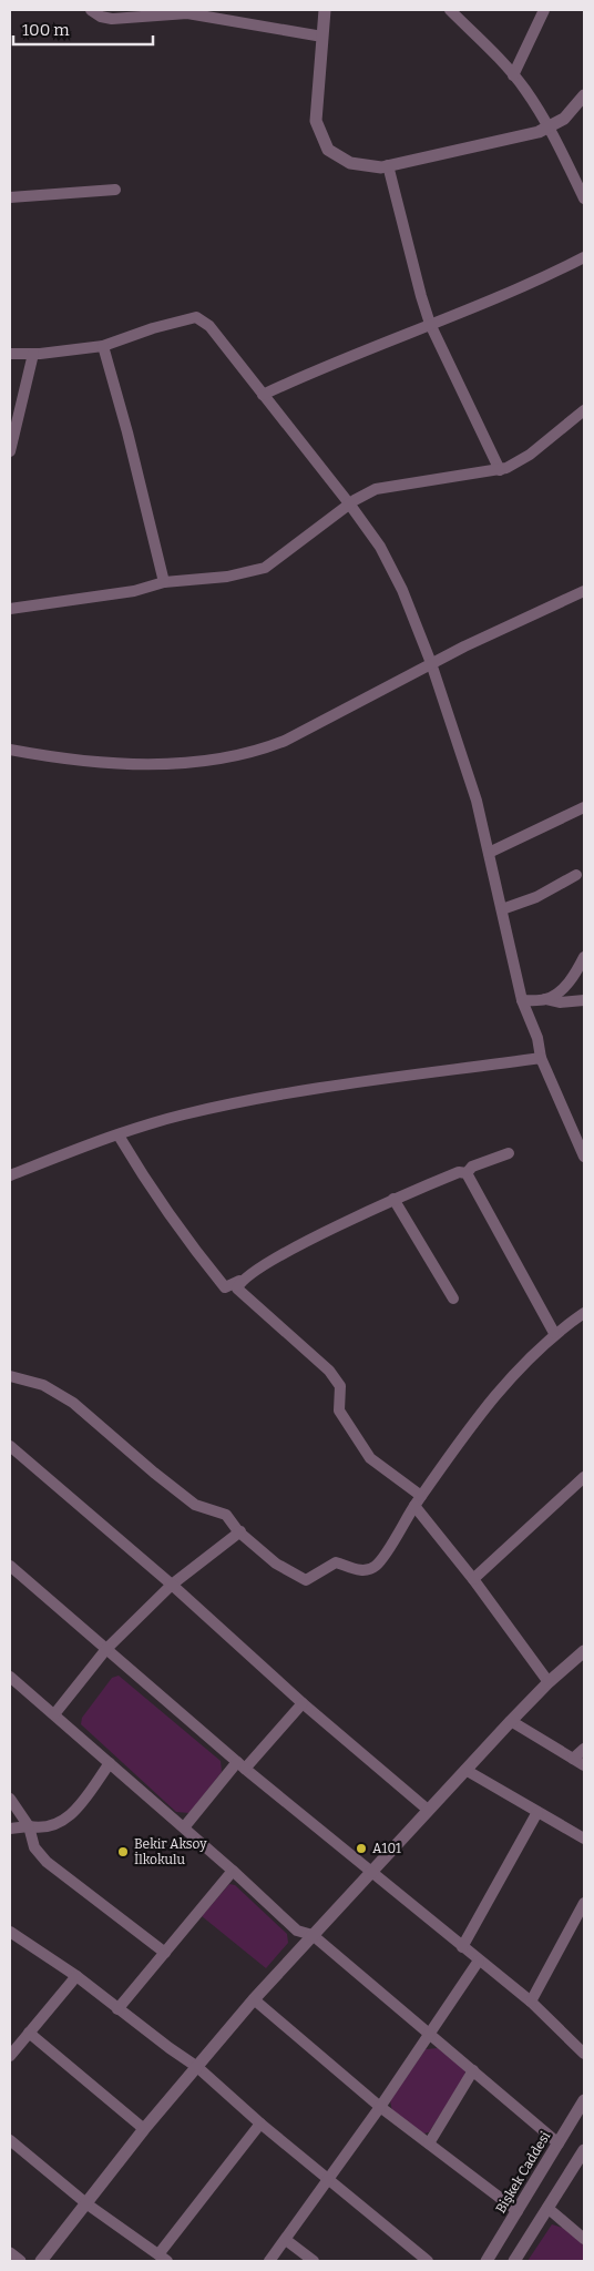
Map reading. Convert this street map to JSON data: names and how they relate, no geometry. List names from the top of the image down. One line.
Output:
{"streets":{"street":["Bişkek Caddesi"]},"places":["A101","Bekir Aksoy İlkokulu"],"scale_bar":"100 m"}
